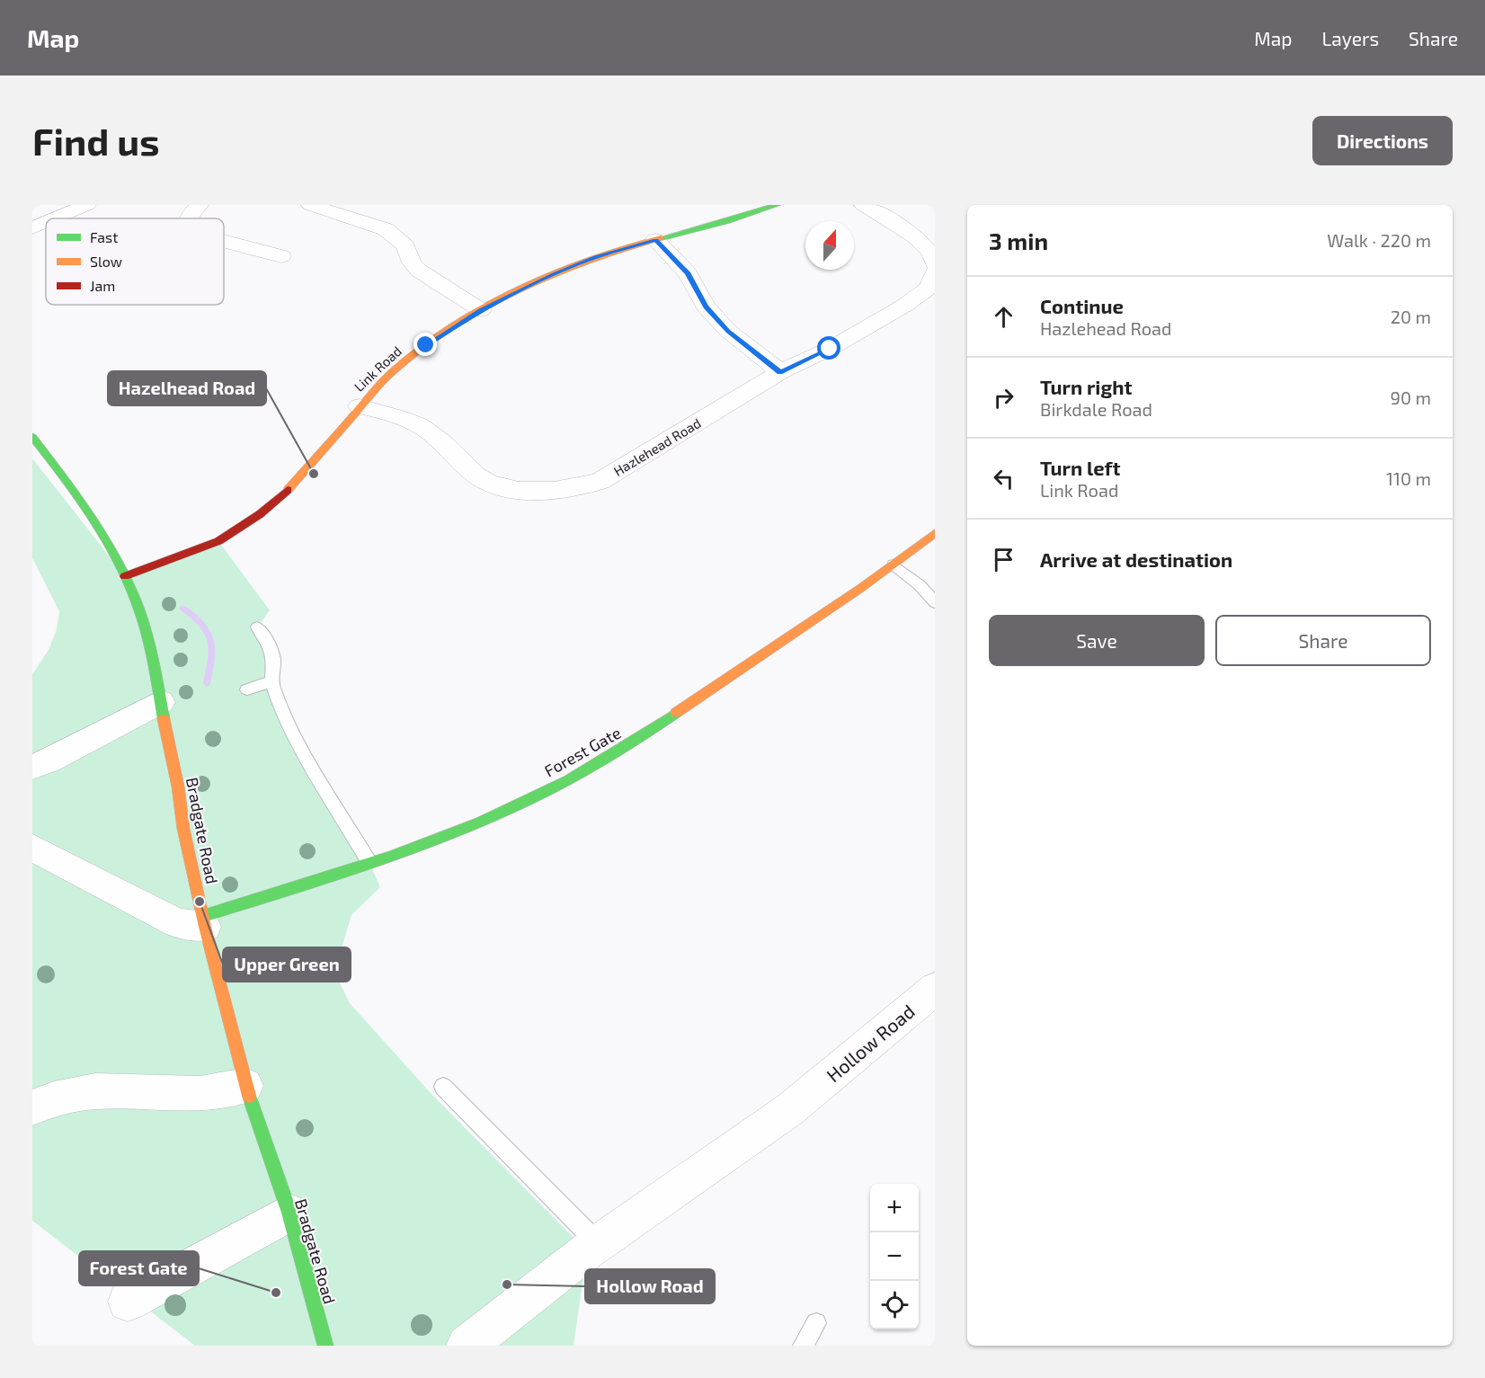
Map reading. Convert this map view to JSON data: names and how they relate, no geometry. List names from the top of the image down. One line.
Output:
{"streets":{"street":["Link Road","Hazlehead Road","Forest Gate","Bradgate Road","Hollow Road"]},"crossings":[["Link Road","Hazlehead Road"],["Link Road","Bradgate Road"],["Forest Gate","Bradgate Road"]],"places":["Hazelhead Road","Upper Green","Hollow Road","Forest Gate"],"legend":["Fast","Slow","Jam"],"north":"top","page":{"header":"Map","nav":["Map","Layers","Share"],"buttons":["Directions",["Save","Share"]],"title":"Find us","heading":["3 min","Walk · 220 m"],"list":[["Continue","Hazlehead Road","20 m"],["Turn right","Birkdale Road","90 m"],["Turn left","Link Road","110 m"],"Arrive at destination"],"map_buttons":["+","−"]}}
